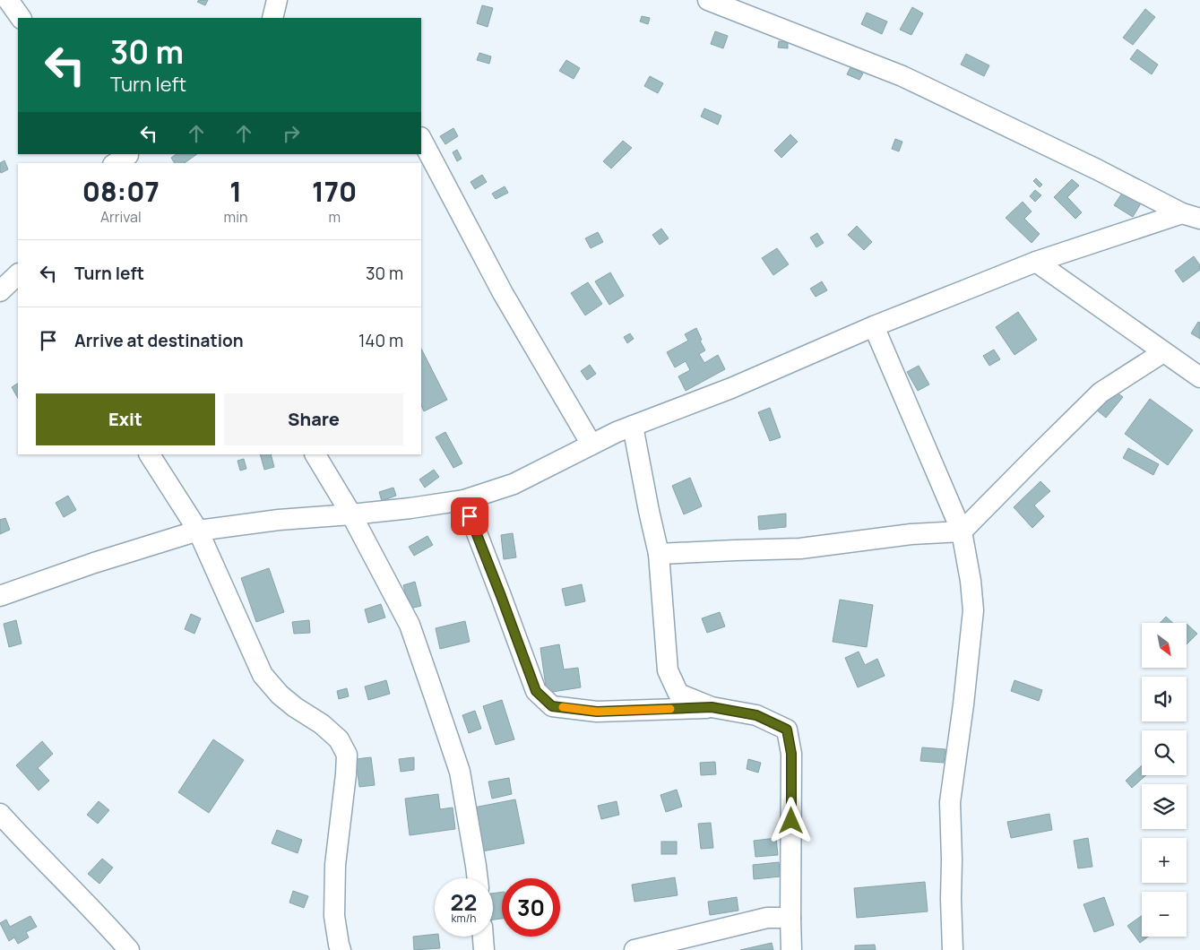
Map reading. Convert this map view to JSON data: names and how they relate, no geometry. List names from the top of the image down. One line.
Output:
{"north":"bottom right","page":{"turn":["30 m","Turn left"],"eta":["08:07","Arrival","1","min","170","m"],"list":[{"name":"Turn left","value":"30 m"},{"name":"Arrive at destination","value":"140 m"}],"buttons":["Exit","Share"],"map_buttons":["+","−"],"speed":"22 km/h","limit":"30"}}
